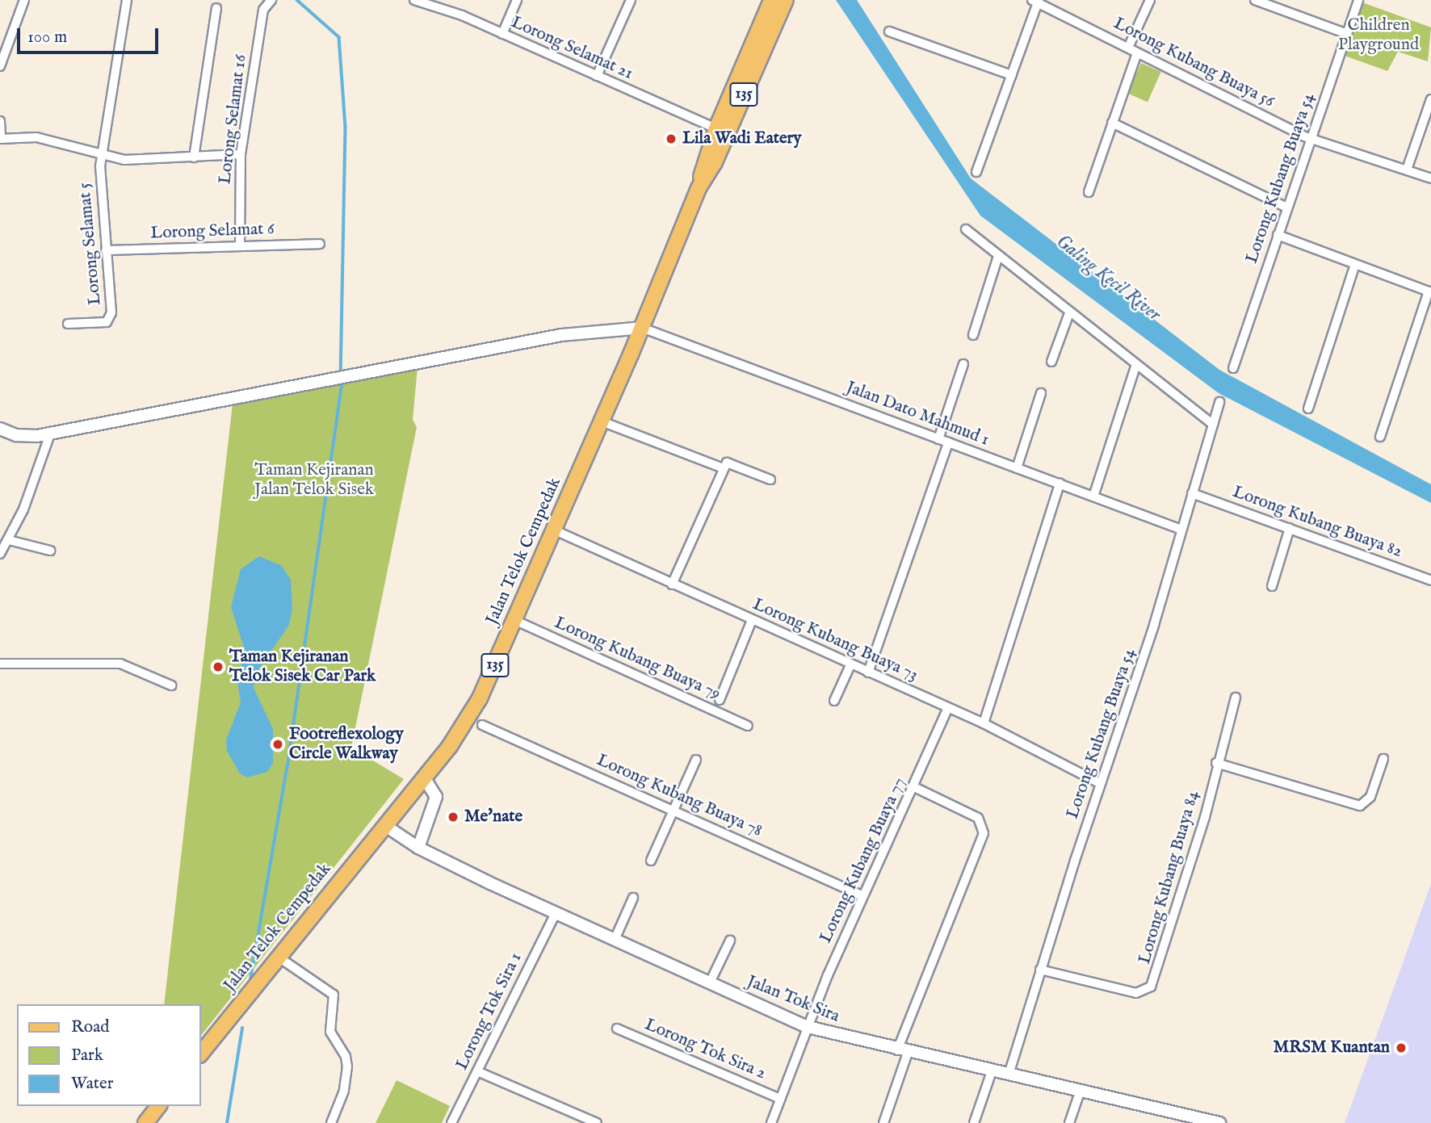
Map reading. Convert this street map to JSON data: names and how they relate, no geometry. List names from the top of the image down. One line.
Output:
{"streets":{"main road":["135","Jalan Telok Cempedak"],"street":["Lorong Selamat 21","Lorong Kubang Buaya 56","Lorong Selamat 16","Lorong Kubang Buaya 54","Lorong Selamat 6","Lorong Selamat 5","Jalan Dato Mahmud 1","Lorong Kubang Buaya 82","Lorong Kubang Buaya 73","Lorong Kubang Buaya 79","Lorong Kubang Buaya 78","Lorong Kubang Buaya 77","Lorong Kubang Buaya 84","Jalan Tok Sira","Lorong Tok Sira 1","Lorong Tok Sira 2"]},"crossings":[["Lorong Selamat 21","Jalan Telok Cempedak"],["Lorong Kubang Buaya 56","Lorong Kubang Buaya 54"],["Lorong Selamat 16","Lorong Selamat 6"],["Lorong Kubang Buaya 54","Jalan Dato Mahmud 1"],["Lorong Kubang Buaya 54","Lorong Kubang Buaya 82"],["Lorong Kubang Buaya 54","Lorong Kubang Buaya 73"],["Lorong Kubang Buaya 54","Lorong Kubang Buaya 84"],["Lorong Kubang Buaya 54","Jalan Tok Sira"],["Lorong Selamat 6","Lorong Selamat 5"],["Jalan Dato Mahmud 1","Jalan Telok Cempedak"],["Jalan Telok Cempedak","Lorong Kubang Buaya 73"],["Jalan Telok Cempedak","Lorong Kubang Buaya 79"],["Jalan Telok Cempedak","Jalan Tok Sira"],["Lorong Kubang Buaya 73","Lorong Kubang Buaya 77"],["Lorong Kubang Buaya 78","Lorong Kubang Buaya 77"],["Lorong Kubang Buaya 77","Jalan Tok Sira"],["Lorong Kubang Buaya 77","Lorong Tok Sira 2"],["Jalan Tok Sira","Lorong Tok Sira 1"]],"water":["Galing Kecil River"],"parks":["Children Playground","Taman Kejiranan Jalan Telok Sisek"],"places":["Lila Wadi Eatery","Taman Kejiranan Telok Sisek Car Park","Footreflexology Circle Walkway","Me'nate","MRSM Kuantan"],"legend":["Road","Park","Water"],"scale_bar":"100 m"}
